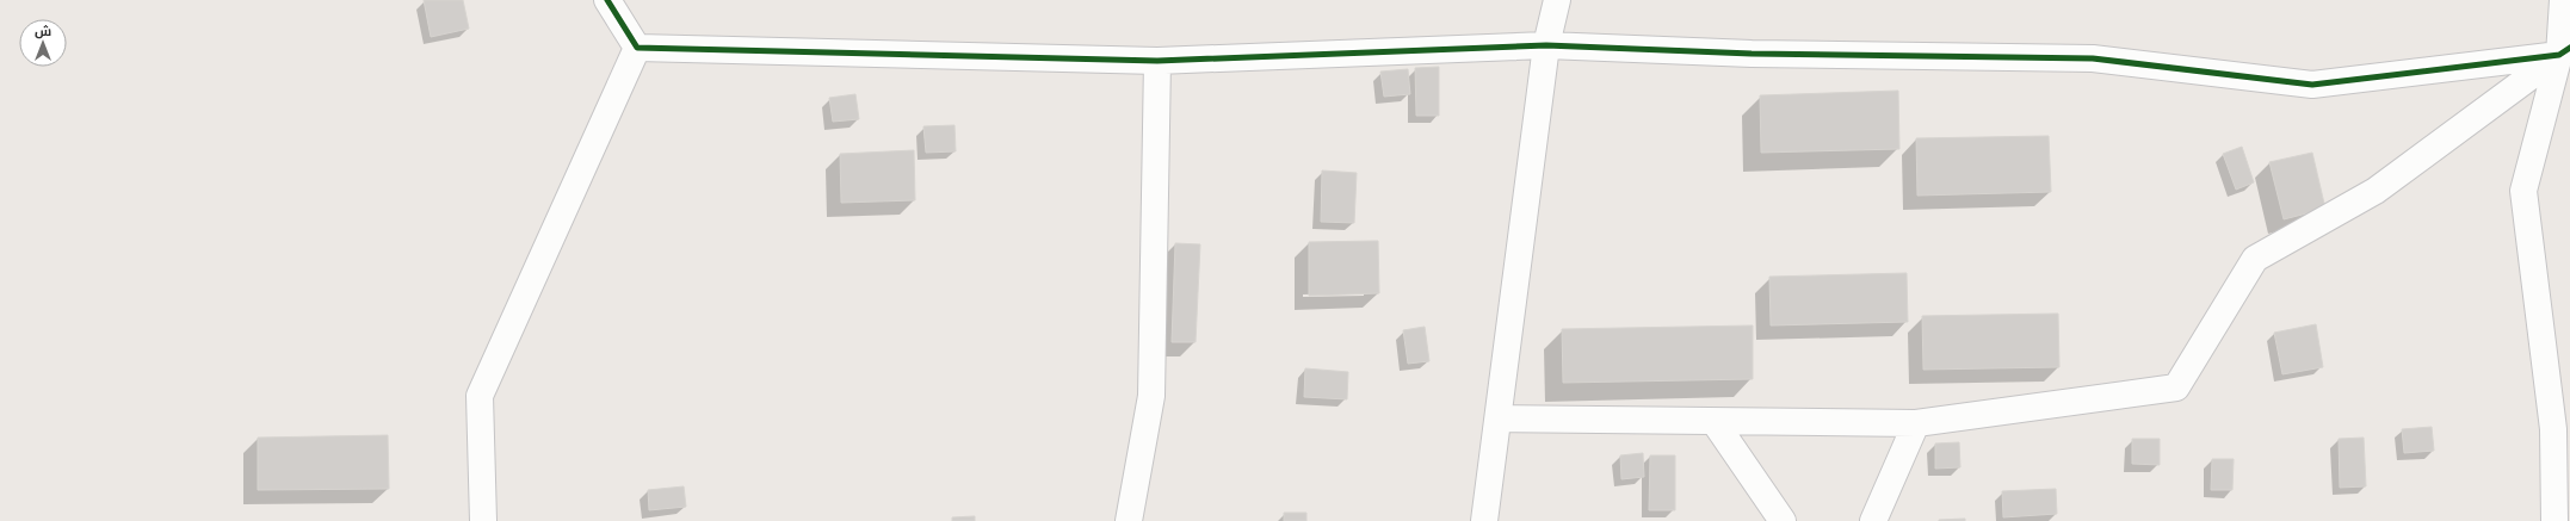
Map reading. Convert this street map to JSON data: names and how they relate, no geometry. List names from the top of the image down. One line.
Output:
{"north":"top"}
